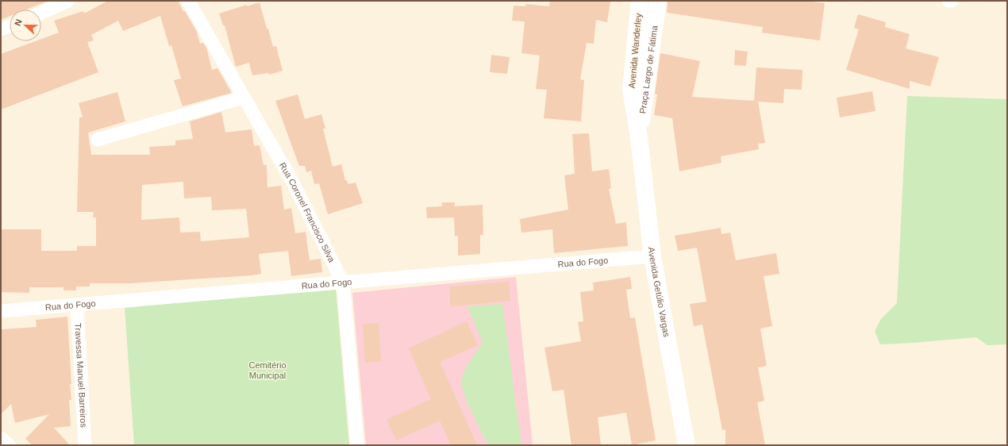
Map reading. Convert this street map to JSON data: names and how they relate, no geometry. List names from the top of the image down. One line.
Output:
{"streets":{"main road":["Avenida Wanderley","Praça Largo de Fátima","Avenida Getúlio Vargas"],"street":["Rua Coronel Francisco Silva","Rua do Fogo","Travessa Manuel Barreiros"]},"crossings":[["Avenida Wanderley","Praça Largo de Fátima"],["Avenida Wanderley","Avenida Getúlio Vargas"],["Praça Largo de Fátima","Avenida Getúlio Vargas"],["Rua Coronel Francisco Silva","Rua do Fogo"],["Rua do Fogo","Avenida Getúlio Vargas"],["Rua do Fogo","Travessa Manuel Barreiros"]],"parks":["Cemitério Municipal"],"north":"left"}
